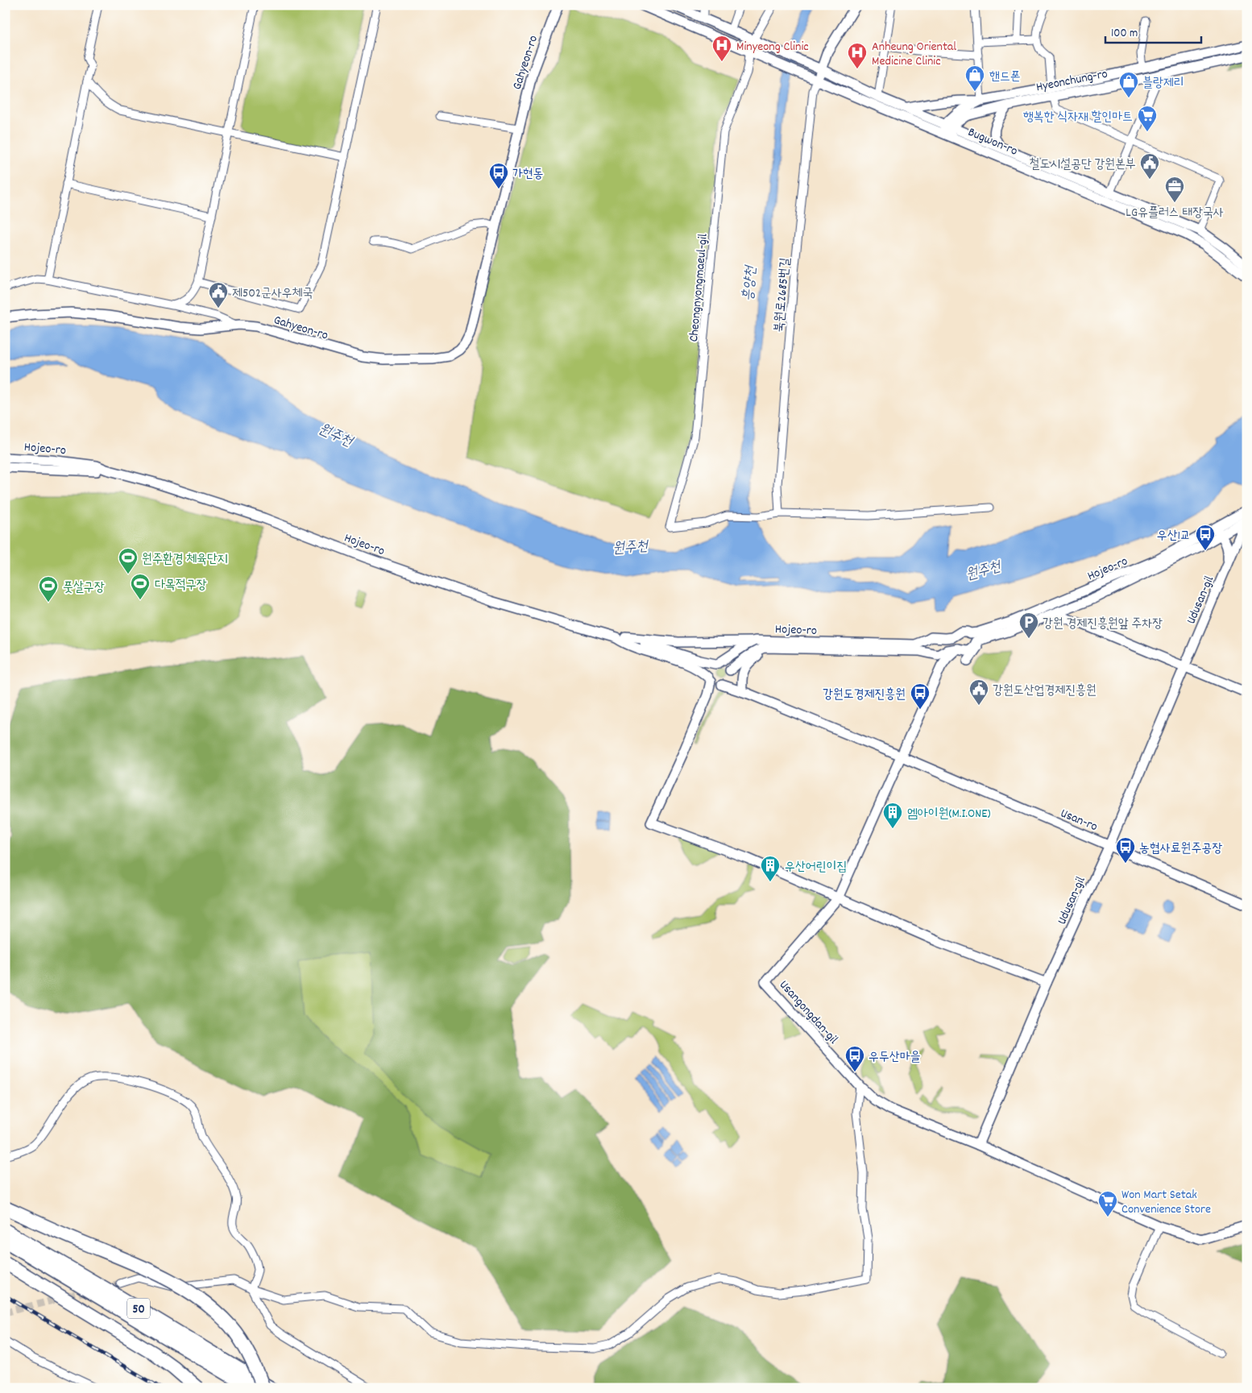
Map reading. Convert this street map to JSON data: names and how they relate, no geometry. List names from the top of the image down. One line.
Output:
{"streets":{"highway":["50"],"street":["Gahyeon-ro","Hyeonchung-ro","Bugwon-ro","Cheongnyongmaeul-gil","북원로2685번길","Hojeo-ro","Udusan-gil","Usan-ro","Usangongdan-gil"]},"crossings":[["Hyeonchung-ro","Bugwon-ro"],["Bugwon-ro","Cheongnyongmaeul-gil"],["Bugwon-ro","북원로2685번길"],["Cheongnyongmaeul-gil","북원로2685번길"],["Hojeo-ro","Udusan-gil"],["Hojeo-ro","Usan-ro"],["Hojeo-ro","Usangongdan-gil"],["Udusan-gil","Usan-ro"],["Udusan-gil","Usangongdan-gil"],["Usan-ro","Usangongdan-gil"]],"water":["흥양천","원주천"],"places":{"hospital":["Minyeong Clinic","Anheung Oriental Medicine Clinic"],"shop":["핸드폰","블랑제리"],"supermarket":["행복한 식자재 할인마트","Won Mart Setak Convenience Store"],"public building":["철도시설공단 강원본부","제502군사우체국","강원도산업경제진흥원"],"bus stop":["가현동","우산1교","강원도경제진흥원","농협사료원주공장","우두산마을"],"office":["LG유플러스 태장국사"],"sports":["원주환경 체육단지","다목적구장","풋살구장"],"parking":["강원 경제진흥원앞 주차장"],"building":["엠아이원(M.I.ONE)","우산어린이집"]},"scale_bar":"100 m"}
